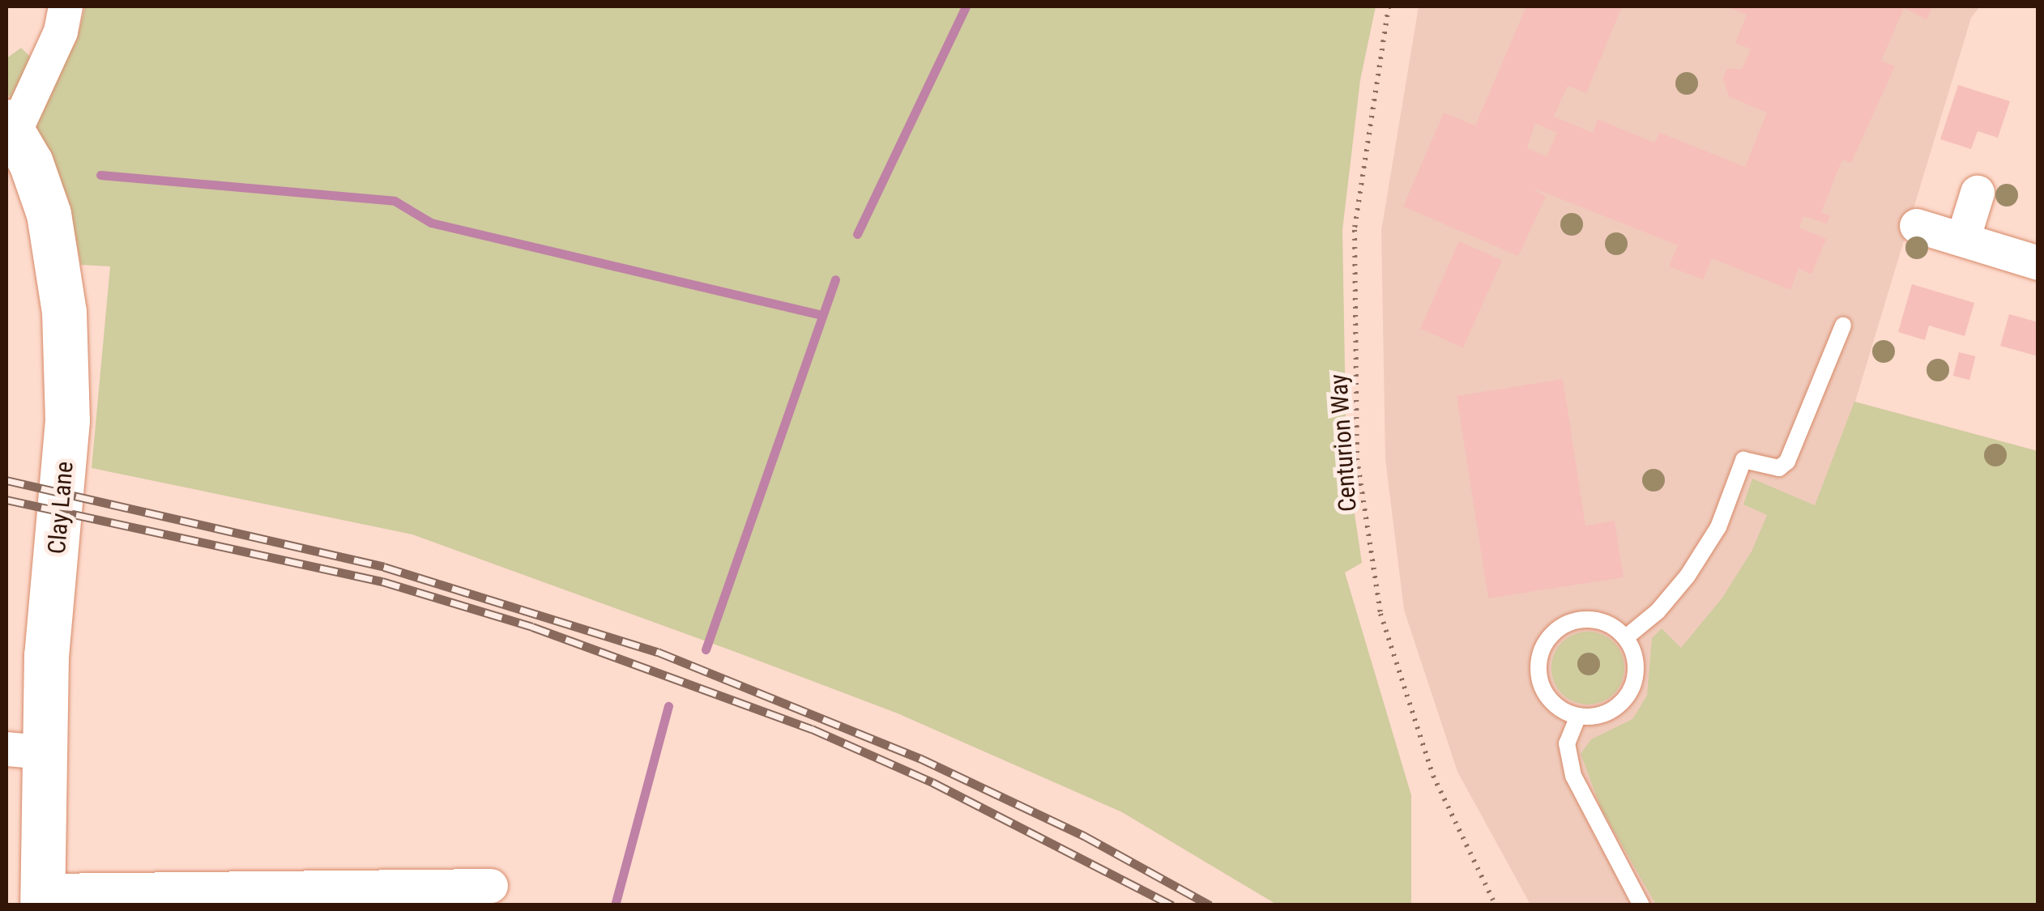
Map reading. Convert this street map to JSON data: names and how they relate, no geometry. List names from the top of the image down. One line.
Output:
{"streets":{"street":["Clay Lane"],"path":["Centurion Way"]}}
